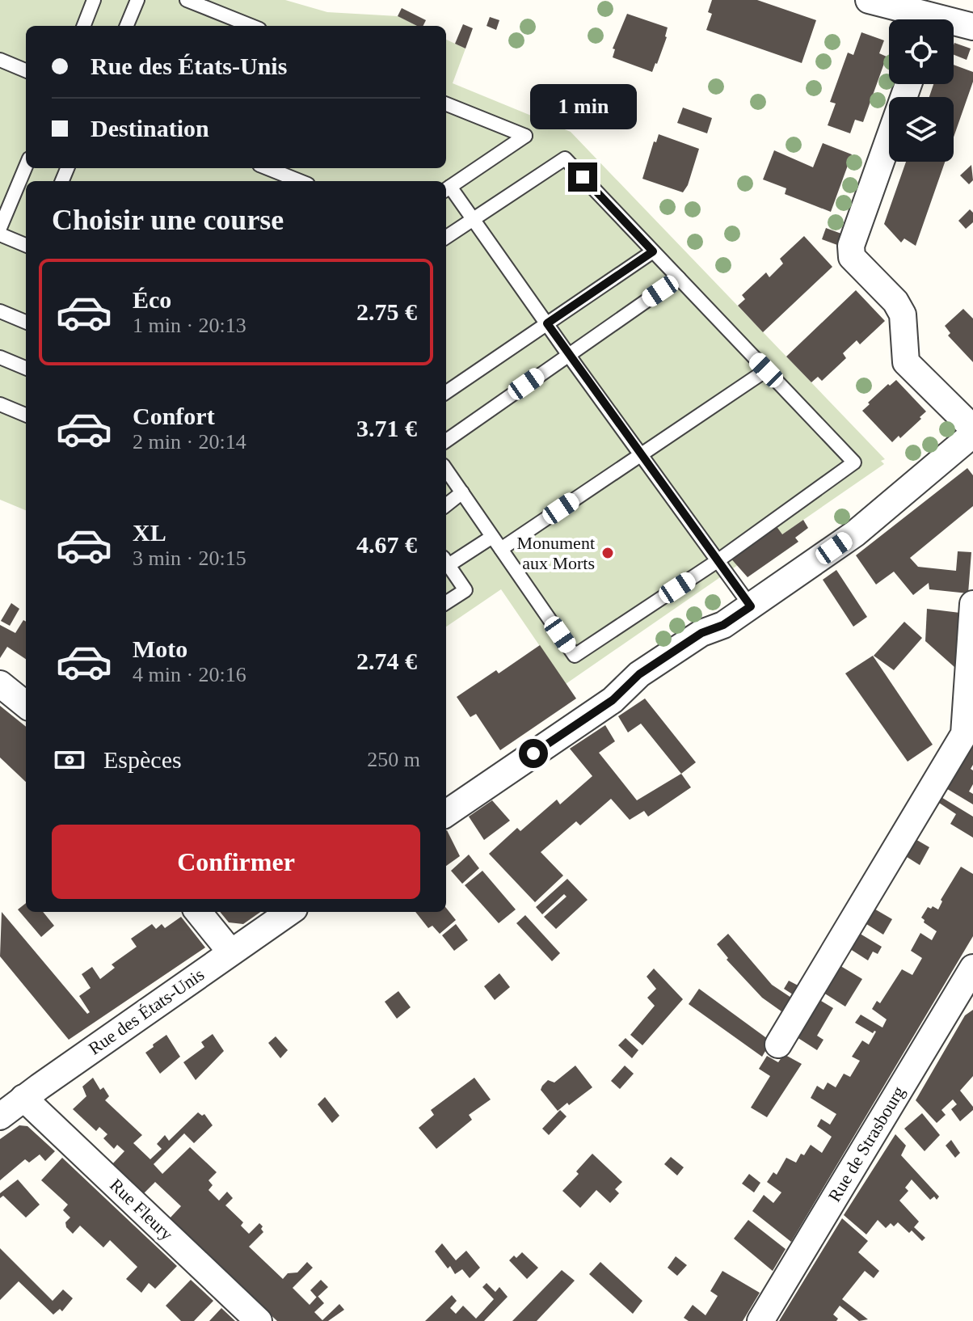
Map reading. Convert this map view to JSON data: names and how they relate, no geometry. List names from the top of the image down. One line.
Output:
{"streets":{"street":["Rue des États-Unis","Rue de Strasbourg","Rue Fleury"]},"crossings":[["Rue des États-Unis","Rue Fleury"]],"places":["Monument aux Morts"],"page":{"banner":["Rue des États-Unis","Destination"],"bubble":"1 min","heading":"Choisir une course","list":[{"name":"Éco","note":"1 min · 20:13","value":"2.75 €"},{"name":"Confort","note":"2 min · 20:14","value":"3.71 €"},{"name":"XL","note":"3 min · 20:15","value":"4.67 €"},{"name":"Moto","note":"4 min · 20:16","value":"2.74 €"}],"pay":["Espèces","250 m"],"buttons":"Confirmer"}}
